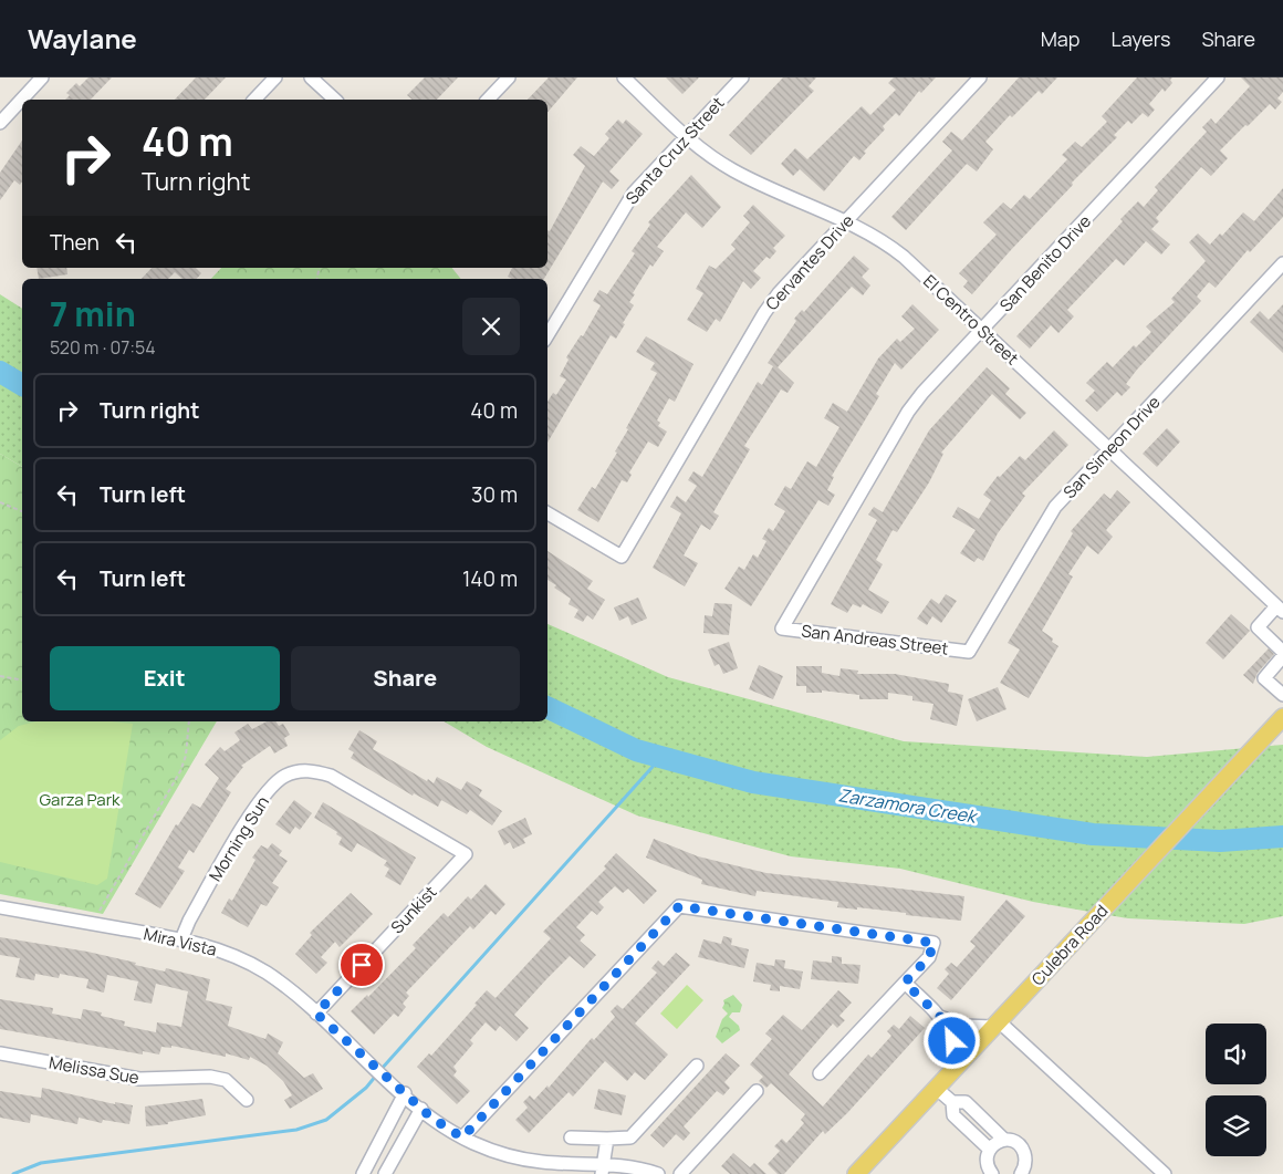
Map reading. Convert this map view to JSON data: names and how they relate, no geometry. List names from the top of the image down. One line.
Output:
{"streets":{"main road":["Culebra Road"],"street":["Santa Cruz Street","Cervantes Drive","San Benito Drive","El Centro Street","San Simeon Drive","San Andreas Street","Morning Sun","Sunkist","Mira Vista","Melissa Sue"]},"crossings":[["Santa Cruz Street","El Centro Street"],["Cervantes Drive","El Centro Street"],["San Benito Drive","El Centro Street"],["San Benito Drive","San Andreas Street"],["El Centro Street","San Simeon Drive"],["San Simeon Drive","San Andreas Street"],["Morning Sun","Sunkist"],["Morning Sun","Mira Vista"],["Sunkist","Mira Vista"]],"water":["Zarzamora Creek"],"parks":["Garza Park"],"page":{"header":"Waylane","nav":["Map","Layers","Share"],"turn":["40 m","Turn right"],"then":"Then","heading":["7 min","520 m · 07:54"],"list":[{"name":"Turn right","value":"40 m"},{"name":"Turn left","value":"30 m"},{"name":"Turn left","value":"140 m"}],"buttons":["Exit","Share"]}}
